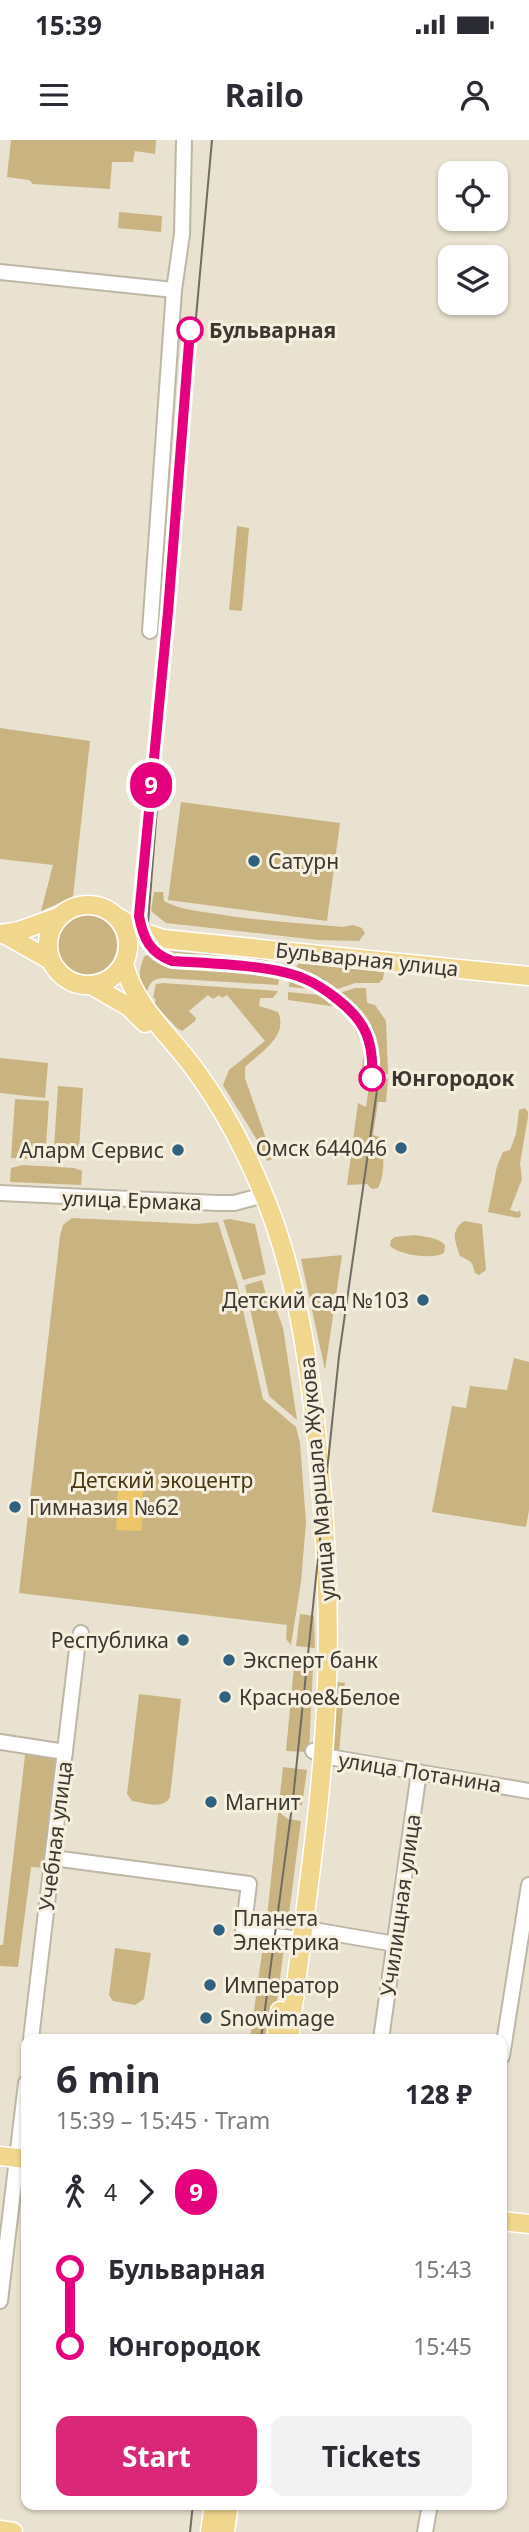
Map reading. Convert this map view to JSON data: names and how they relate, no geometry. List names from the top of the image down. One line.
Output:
{"streets":{"main road":["Бульварная улица","улица Маршала Жукова"],"street":["улица Ермака","улица Потанина","Учебная улица","Училищная улица"]},"crossings":[["Бульварная улица","улица Маршала Жукова"],["улица Ермака","улица Маршала Жукова"],["улица Маршала Жукова","улица Потанина"],["улица Потанина","Училищная улица"]],"parks":["Детский экоцентр"],"places":["Бульварная","Сатурн","Юнгородок","Омск 644046","Аларм Сервис","Детский сад №103","Гимназия №62","Республика","Эксперт банк","Красное&Белое","Магнит","Планета Электрика","Император","Snowimage"],"lines":["tram line 9"],"page":{"status":"15:39","header":"Railo","on_map":"9","heading":["6 min","15:39 – 15:45 · Tram","128 ₽"],"legs":["4","9"],"list":[{"name":"Бульварная","value":"15:43"},{"name":"Юнгородок","value":"15:45"}],"buttons":["Start","Tickets"]}}
